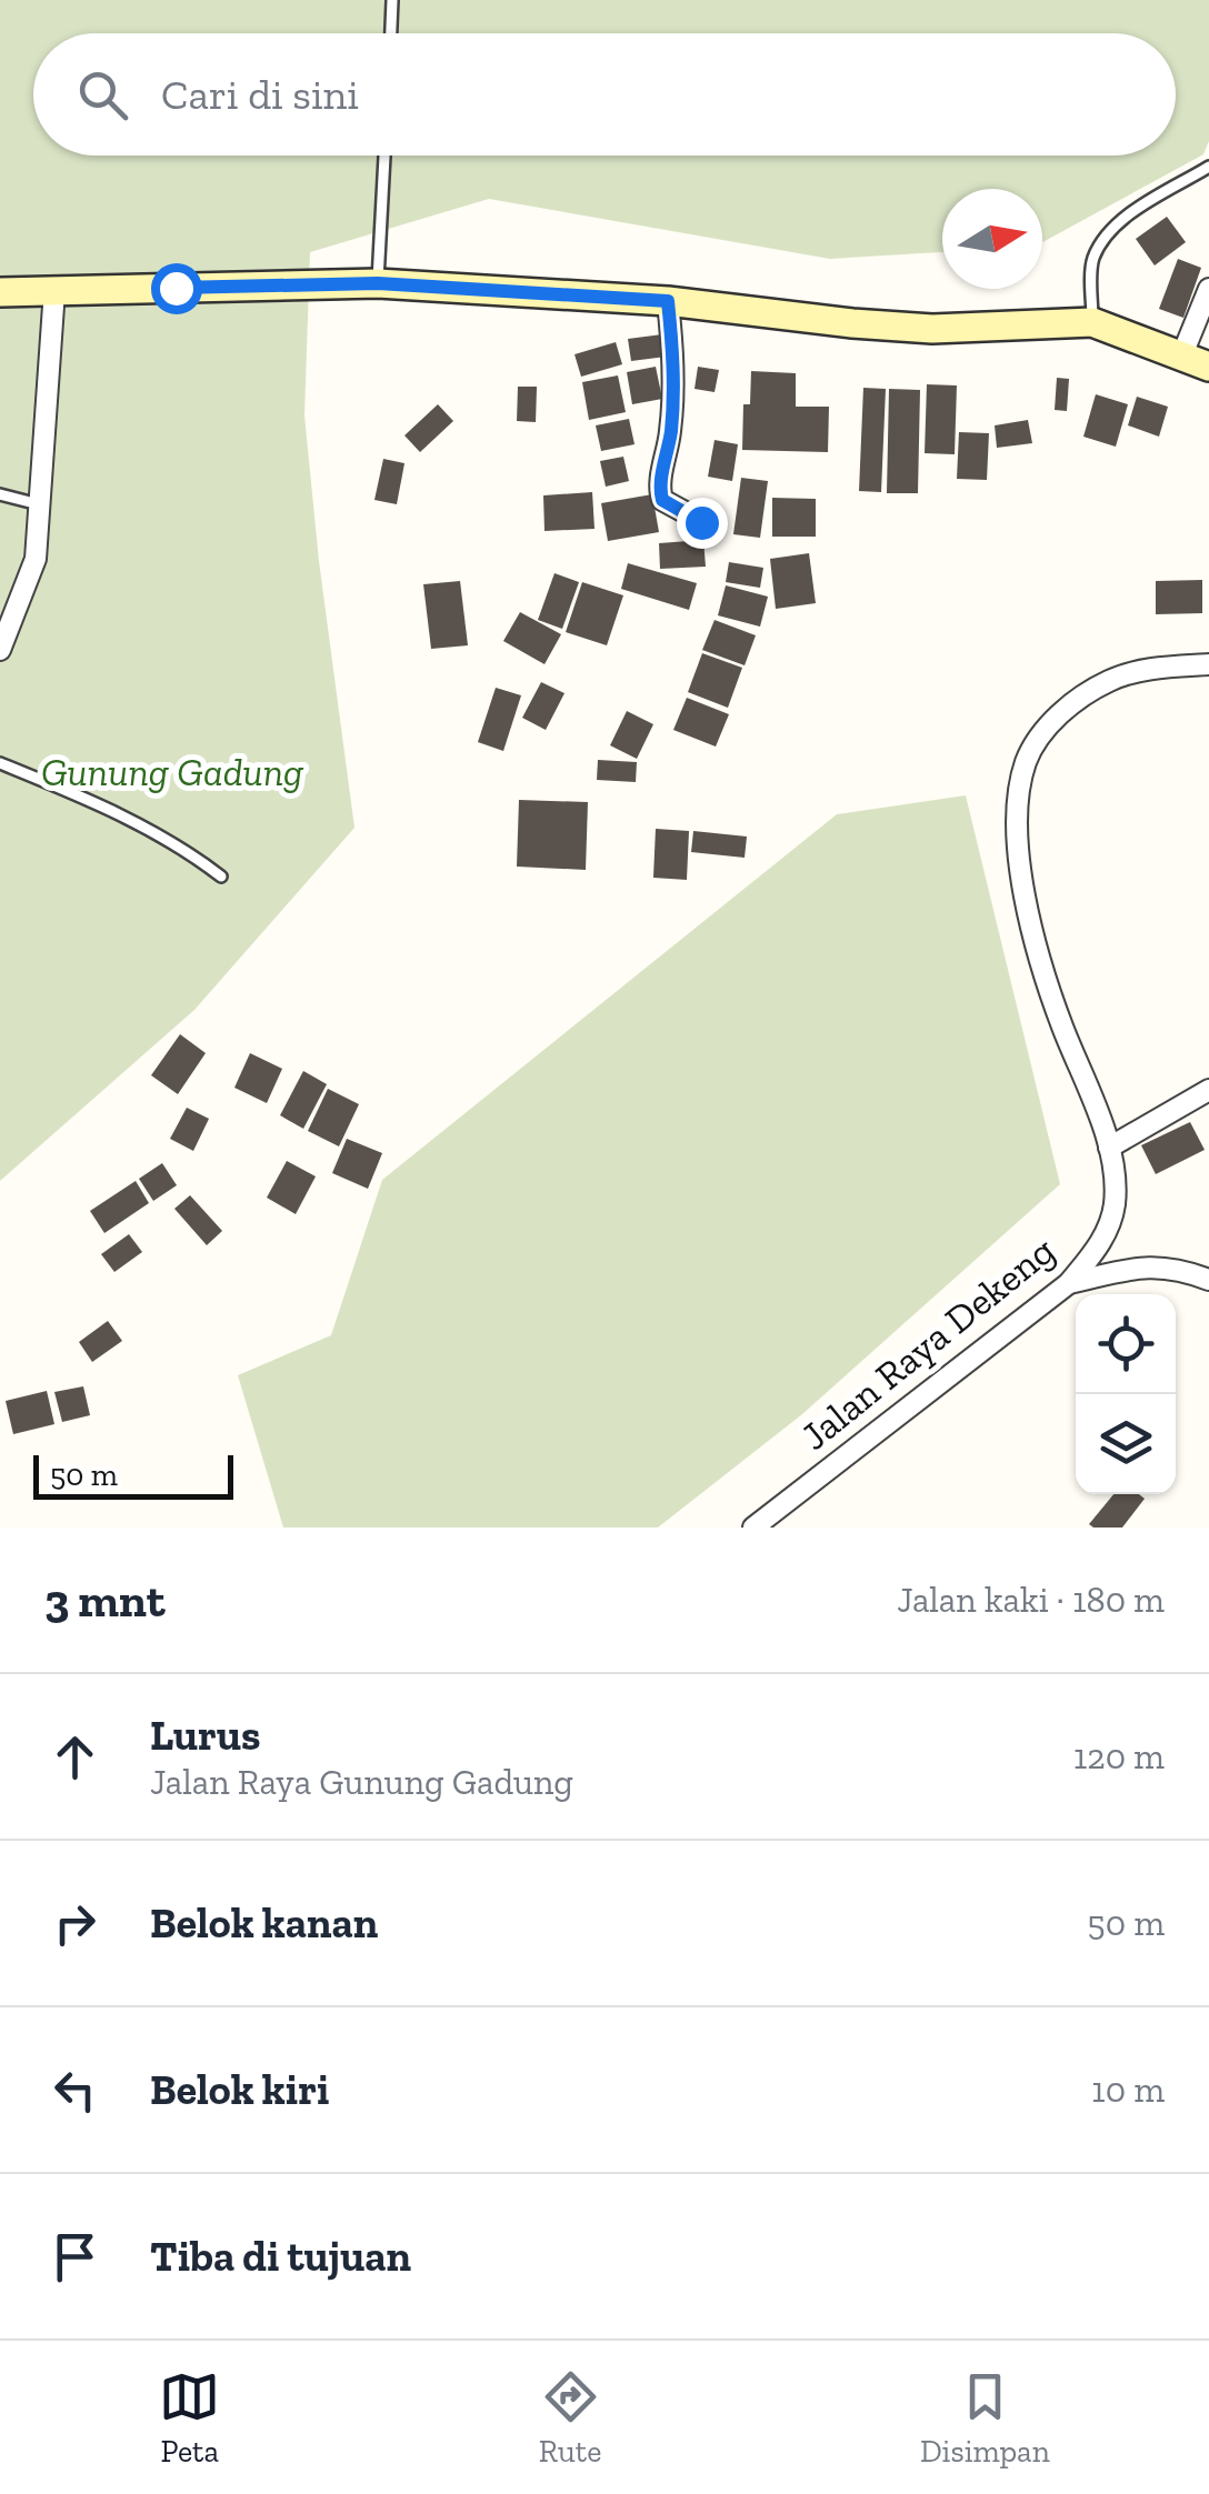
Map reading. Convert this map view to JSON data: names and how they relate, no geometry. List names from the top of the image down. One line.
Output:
{"streets":{"street":["Jalan Raya Dekeng"]},"parks":["Gunung Gadung"],"scale_bar":"50 m","north":"right","page":{"search":"Cari di sini","scale":"50 m","heading":["3 mnt","Jalan kaki · 180 m"],"list":[["Lurus","Jalan Raya Gunung Gadung","120 m"],["Belok kanan","50 m"],["Belok kiri","10 m"],"Tiba di tujuan"],"nav":["Peta","Rute","Disimpan"]}}
